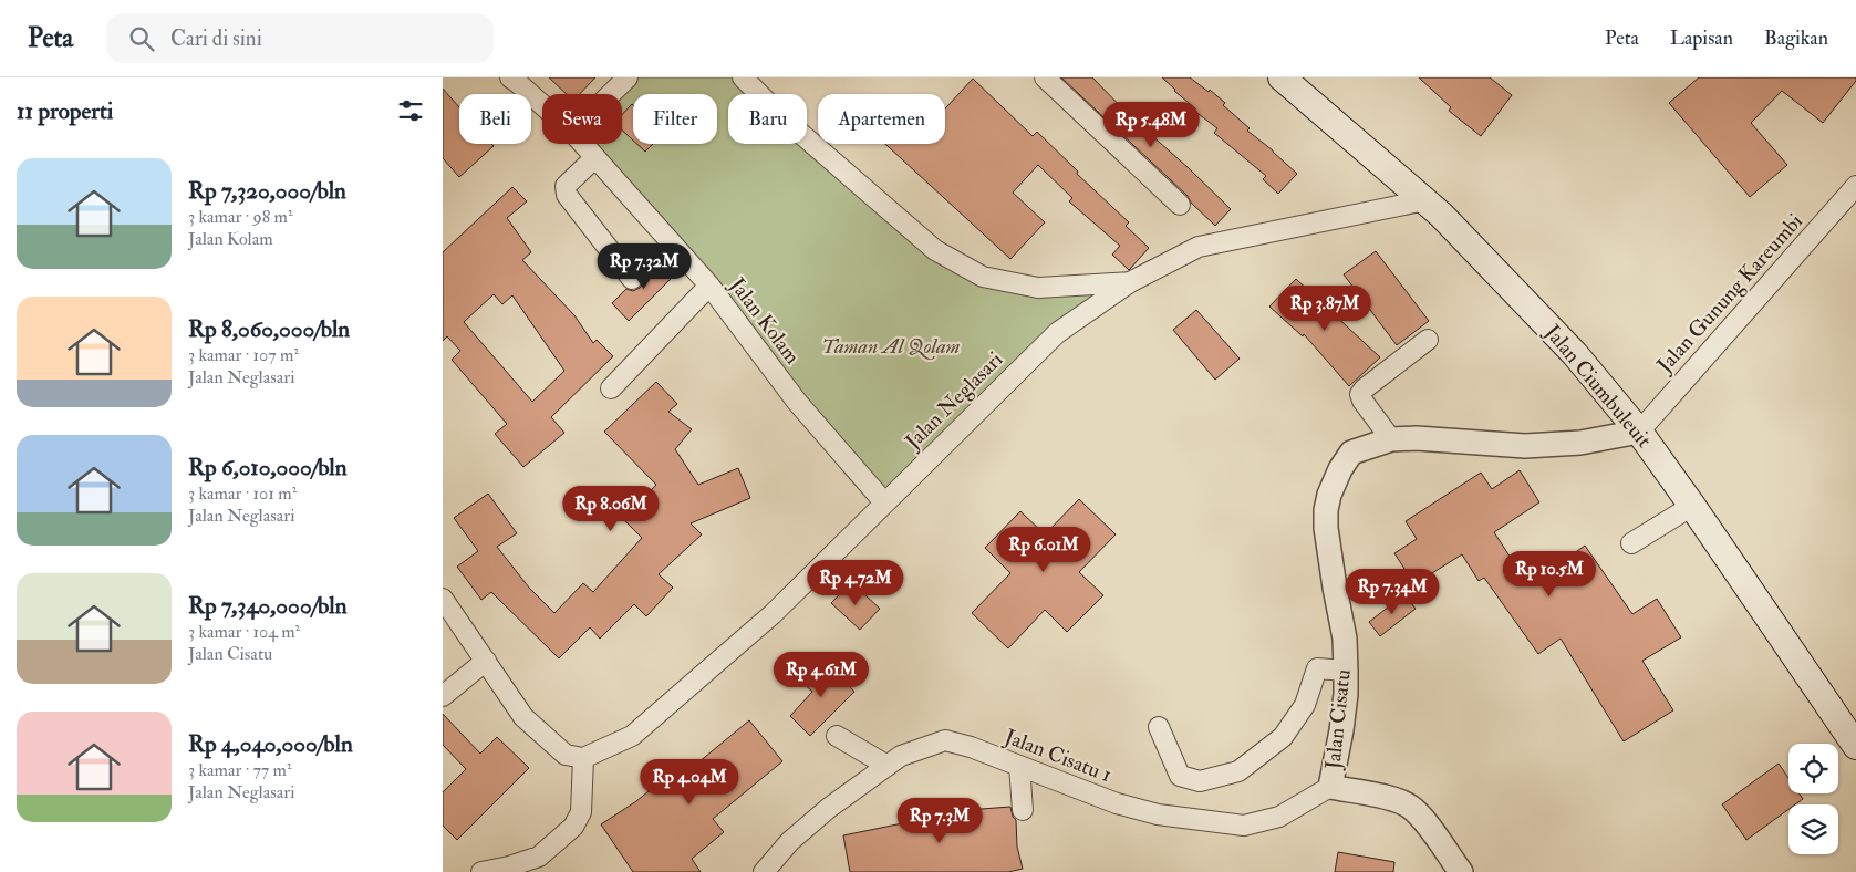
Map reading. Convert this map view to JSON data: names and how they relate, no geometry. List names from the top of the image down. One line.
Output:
{"streets":{"main road":["Jalan Ciumbuleuit"],"street":["Jalan Gunung Kareumbi","Jalan Kolam","Jalan Neglasari","Jalan Cisatu","Jalan Cisatu 1"]},"crossings":[["Jalan Gunung Kareumbi","Jalan Ciumbuleuit"],["Jalan Gunung Kareumbi","Jalan Cisatu"],["Jalan Kolam","Jalan Neglasari"],["Jalan Ciumbuleuit","Jalan Neglasari"],["Jalan Ciumbuleuit","Jalan Cisatu"],["Jalan Cisatu","Jalan Cisatu 1"]],"parks":["Taman Al Qolam"],"page":{"header":"Peta","search":"Cari di sini","nav":["Peta","Lapisan","Bagikan"],"heading":"11 properti","chip":["Beli","Sewa","Filter","Baru","Apartemen"],"price":["Rp 5.48M","Rp 7.32M","Rp 3.87M","Rp 8.06M","Rp 6.01M","Rp 10.5M","Rp 4.72M","Rp 7.34M","Rp 4.61M","Rp 4.04M","Rp 7.3M"],"list":[{"name":"Rp 7,320,000/bln","note":"3 kamar · 98 m² · Jalan Kolam"},{"name":"Rp 8,060,000/bln","note":"3 kamar · 107 m² · Jalan Neglasari"},{"name":"Rp 6,010,000/bln","note":"3 kamar · 101 m² · Jalan Neglasari"},{"name":"Rp 7,340,000/bln","note":"3 kamar · 104 m² · Jalan Cisatu"},{"name":"Rp 4,040,000/bln","note":"3 kamar · 77 m² · Jalan Neglasari"}]}}
